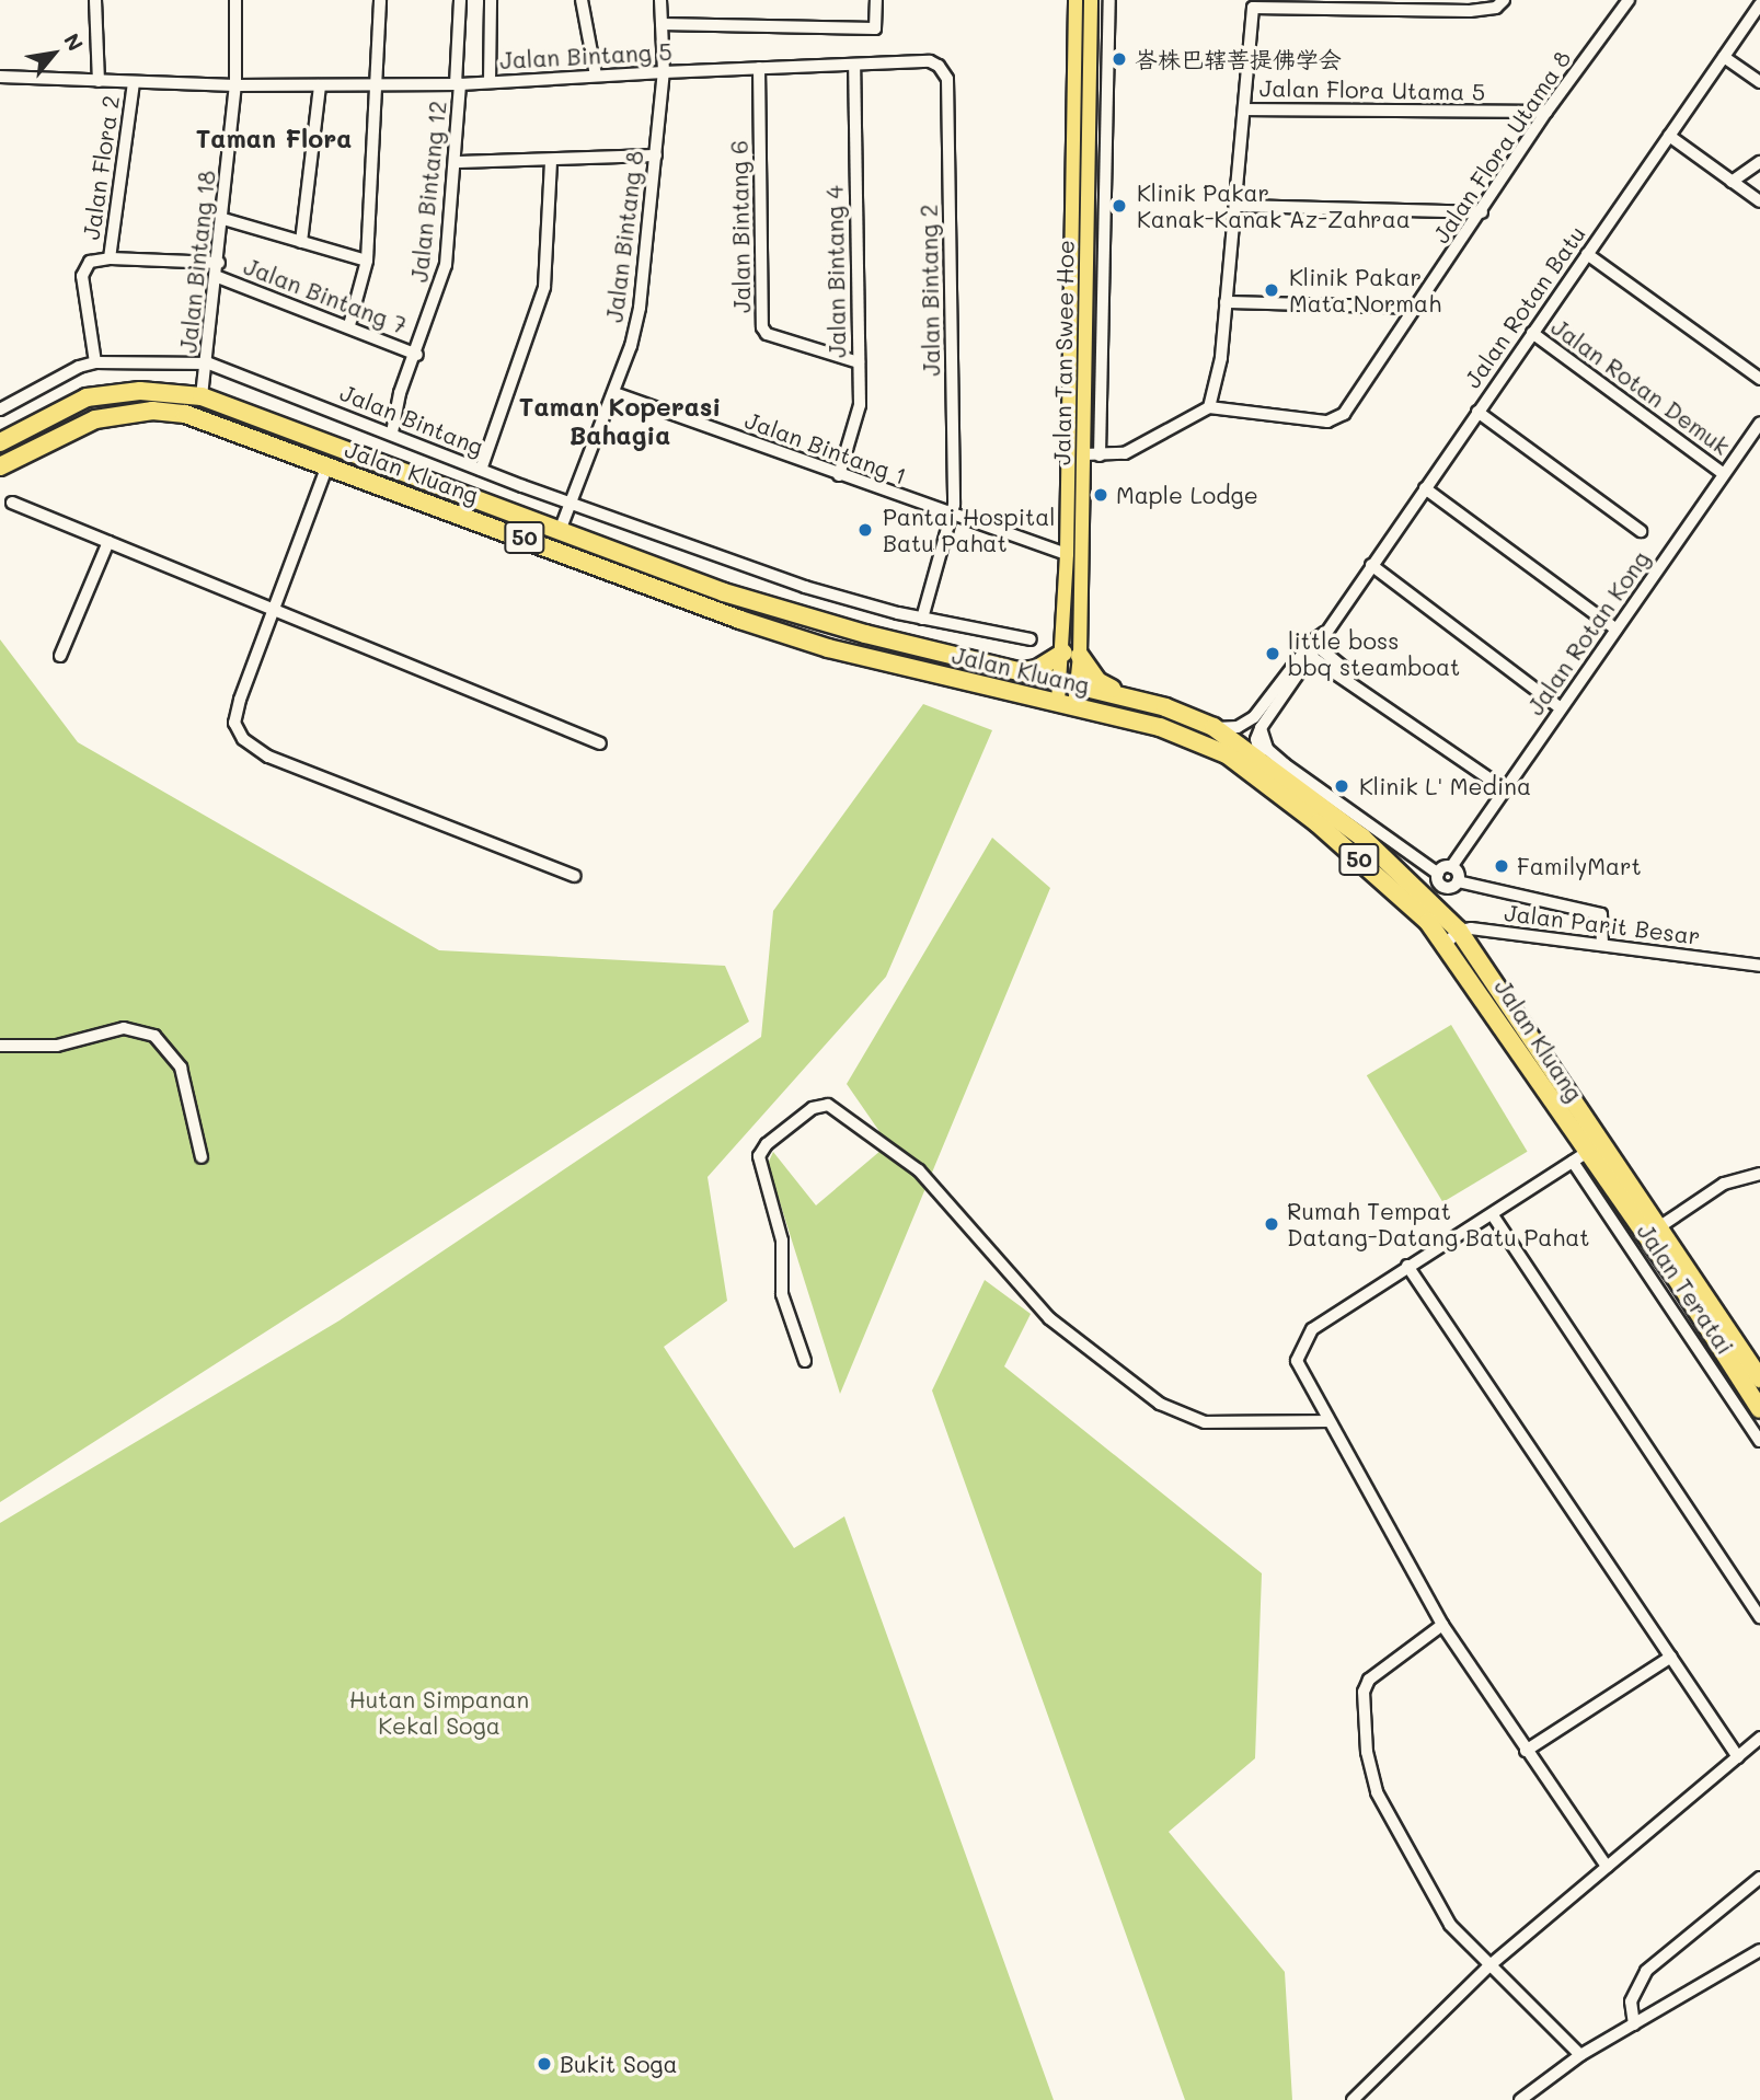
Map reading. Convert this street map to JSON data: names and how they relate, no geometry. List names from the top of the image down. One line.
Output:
{"streets":{"highway":["Jalan Kluang","50"],"main road":["Jalan Tan Swee Hoe"],"street":["Jalan Bintang 5","Jalan Flora Utama 5","Jalan Flora Utama 8","Jalan Flora 2","Jalan Bintang 12","Jalan Bintang 6","Jalan Bintang 8","Jalan Bintang 18","Jalan Bintang 4","Jalan Bintang 2","Jalan Bintang 7","Jalan Rotan Batu","Jalan Rotan Demuk","Jalan Bintang","Jalan Bintang 1","Jalan Rotan Kong","Jalan Parit Besar","Jalan Teratai"]},"crossings":[["Jalan Bintang 5","Jalan Flora 2"],["Jalan Bintang 5","Jalan Bintang 12"],["Jalan Bintang 5","Jalan Bintang 6"],["Jalan Bintang 5","Jalan Bintang 8"],["Jalan Bintang 5","Jalan Bintang 18"],["Jalan Bintang 5","Jalan Bintang 4"],["Jalan Bintang 5","Jalan Bintang 2"],["Jalan Flora Utama 5","Jalan Flora Utama 8"],["Jalan Bintang 12","Jalan Bintang 7"],["Jalan Bintang 12","Jalan Bintang"],["Jalan Bintang 6","Jalan Bintang 4"],["Jalan Bintang 8","Jalan Bintang"],["Jalan Bintang 8","Jalan Bintang 1"],["Jalan Bintang 8","Jalan Kluang"],["Jalan Bintang 18","Jalan Bintang 7"],["Jalan Bintang 18","Jalan Bintang"],["Jalan Bintang 18","Jalan Kluang"],["Jalan Bintang 4","Jalan Bintang 1"],["Jalan Bintang 2","Jalan Bintang"],["Jalan Bintang 2","Jalan Bintang 1"],["Jalan Rotan Batu","Jalan Rotan Demuk"],["Jalan Rotan Batu","Jalan Kluang"],["Jalan Tan Swee Hoe","Jalan Bintang 1"],["Jalan Tan Swee Hoe","Jalan Kluang"],["Jalan Rotan Demuk","Jalan Rotan Kong"],["Jalan Kluang","Jalan Parit Besar"],["Jalan Kluang","Jalan Teratai"]],"districts":["Taman Flora","Taman Koperasi Bahagia"],"parks":["Hutan Simpanan Kekal Soga"],"places":["峇株巴辖菩提佛学会","Klinik Pakar Kanak-Kanak Az-Zahraa","Klinik Pakar Mata Normah","Maple Lodge","Pantai Hospital Batu Pahat","little boss bbq steamboat","Klinik L' Medina","FamilyMart","Rumah Tempat Datang-Datang Batu Pahat","Bukit Soga"],"north":"top right"}
